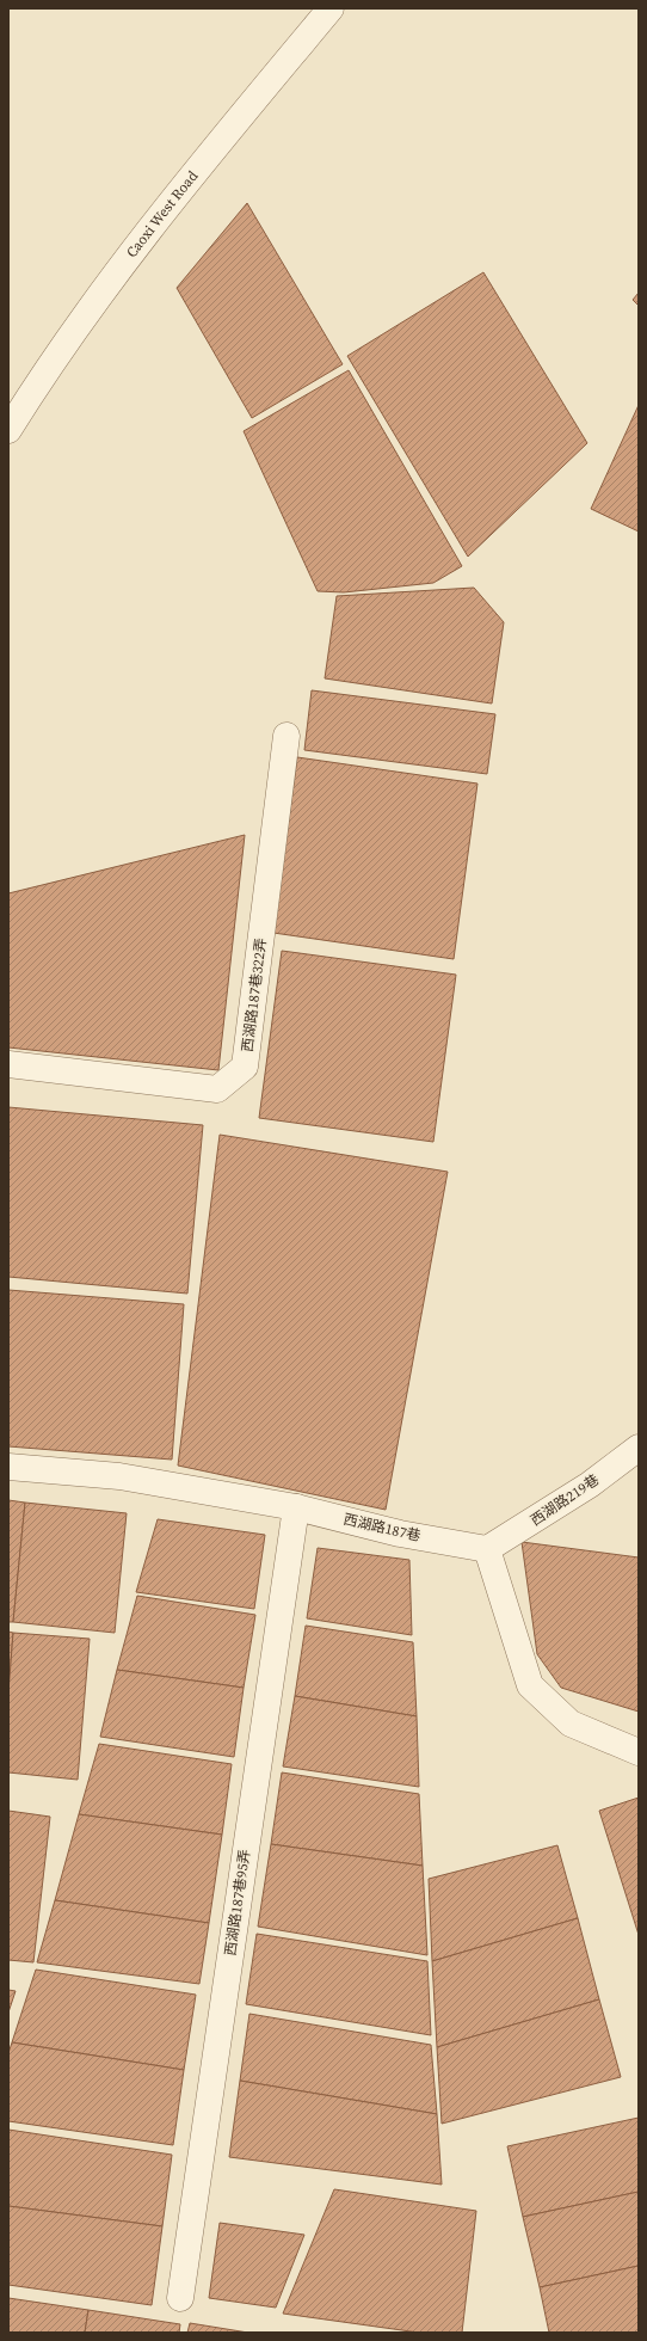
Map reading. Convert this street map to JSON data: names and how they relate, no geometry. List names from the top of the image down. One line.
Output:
{"streets":{"street":["Caoxi West Road","西湖路187巷322弄","西湖路219巷","西湖路187巷","西湖路187巷95弄"]},"crossings":[["西湖路219巷","西湖路187巷"],["西湖路187巷","西湖路187巷95弄"]]}
